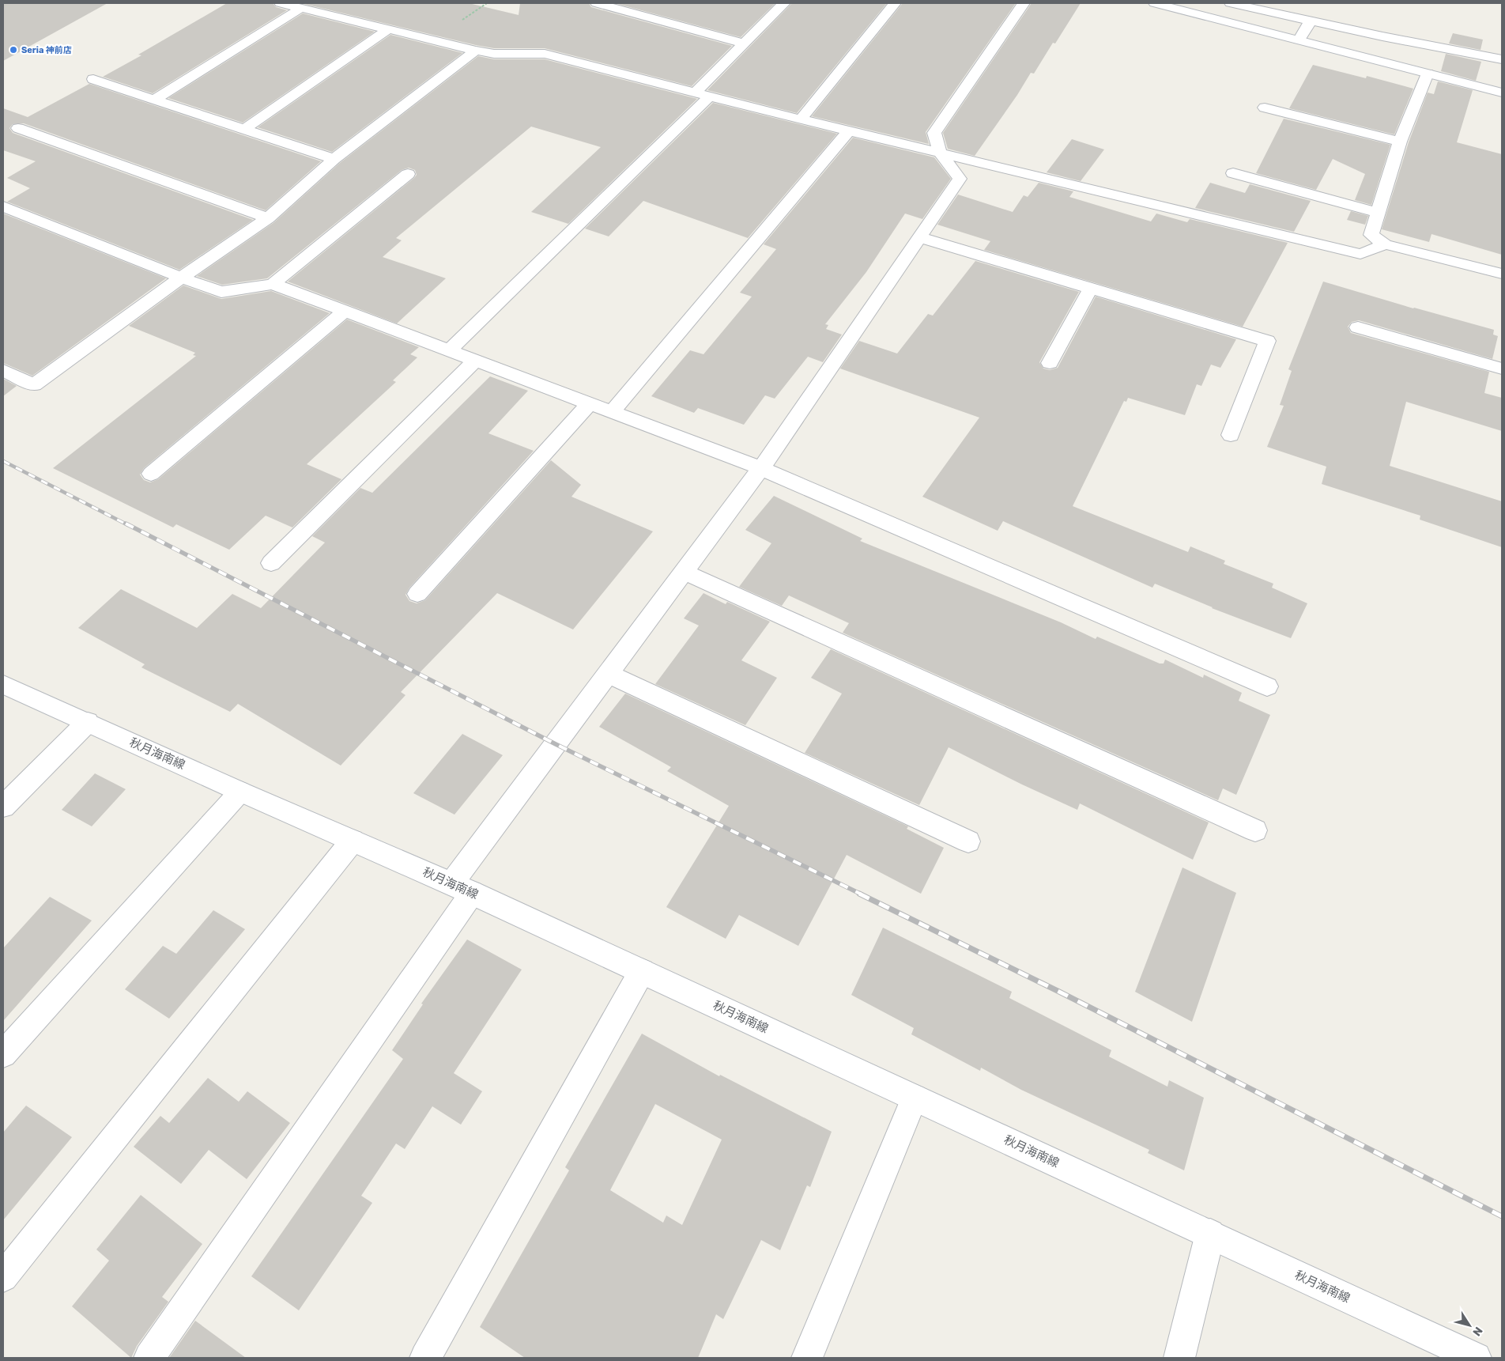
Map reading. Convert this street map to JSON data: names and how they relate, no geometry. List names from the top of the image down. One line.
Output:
{"streets":{"street":["秋月海南線"]},"places":["Seria 神前店"],"north":"bottom right"}
